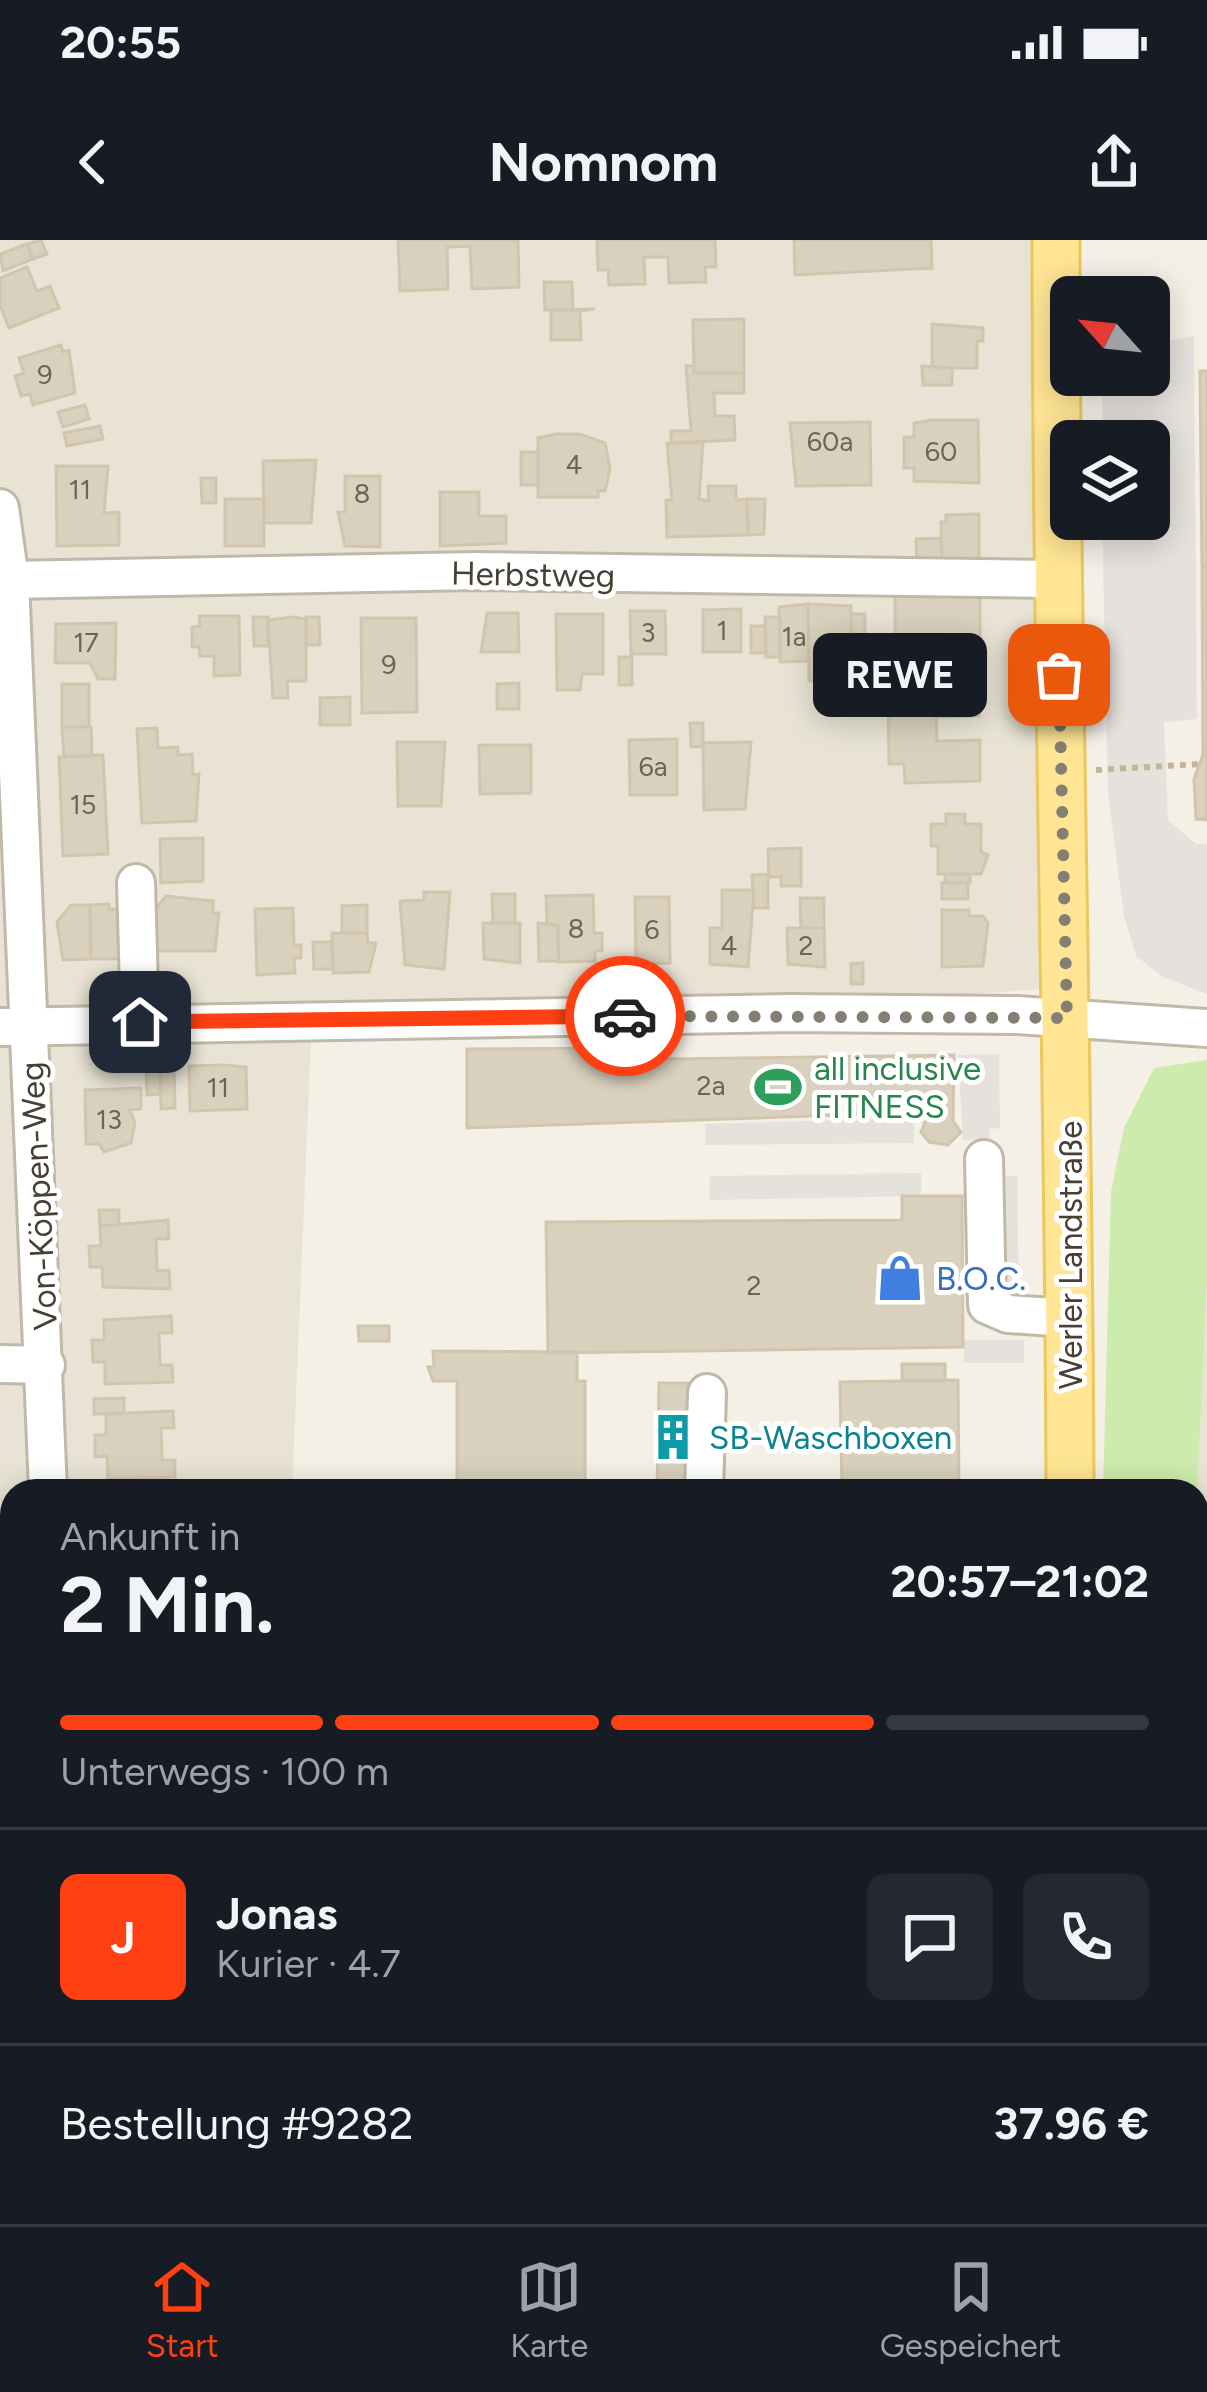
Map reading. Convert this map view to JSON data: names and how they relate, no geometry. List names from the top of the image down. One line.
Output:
{"streets":{"main road":["Werler Landstraße"],"street":["Herbstweg","Von-Köppen-Weg"]},"crossings":[["Herbstweg","Von-Köppen-Weg"],["Herbstweg","Werler Landstraße"]],"places":{"other":["REWE"],"sports":["all inclusive FITNESS"],"shop":["B.O.C."],"building":["SB-Waschboxen"]},"house_numbers":["9","60a","60","4","11","8","1","3","1a","17","9","6a","15","8","6","4","2","2a","11","13","2"],"north":"top left","page":{"status":"20:55","header":"Nomnom","bubble":"REWE","heading":["2 Min.","Ankunft in","20:57–21:02"],"panel":["Jonas","Kurier · 4.7","Bestellung #9282","37.96 €"],"bar":"Unterwegs · 100 m","round":"J","tabs":["Start","Karte","Gespeichert"]}}
